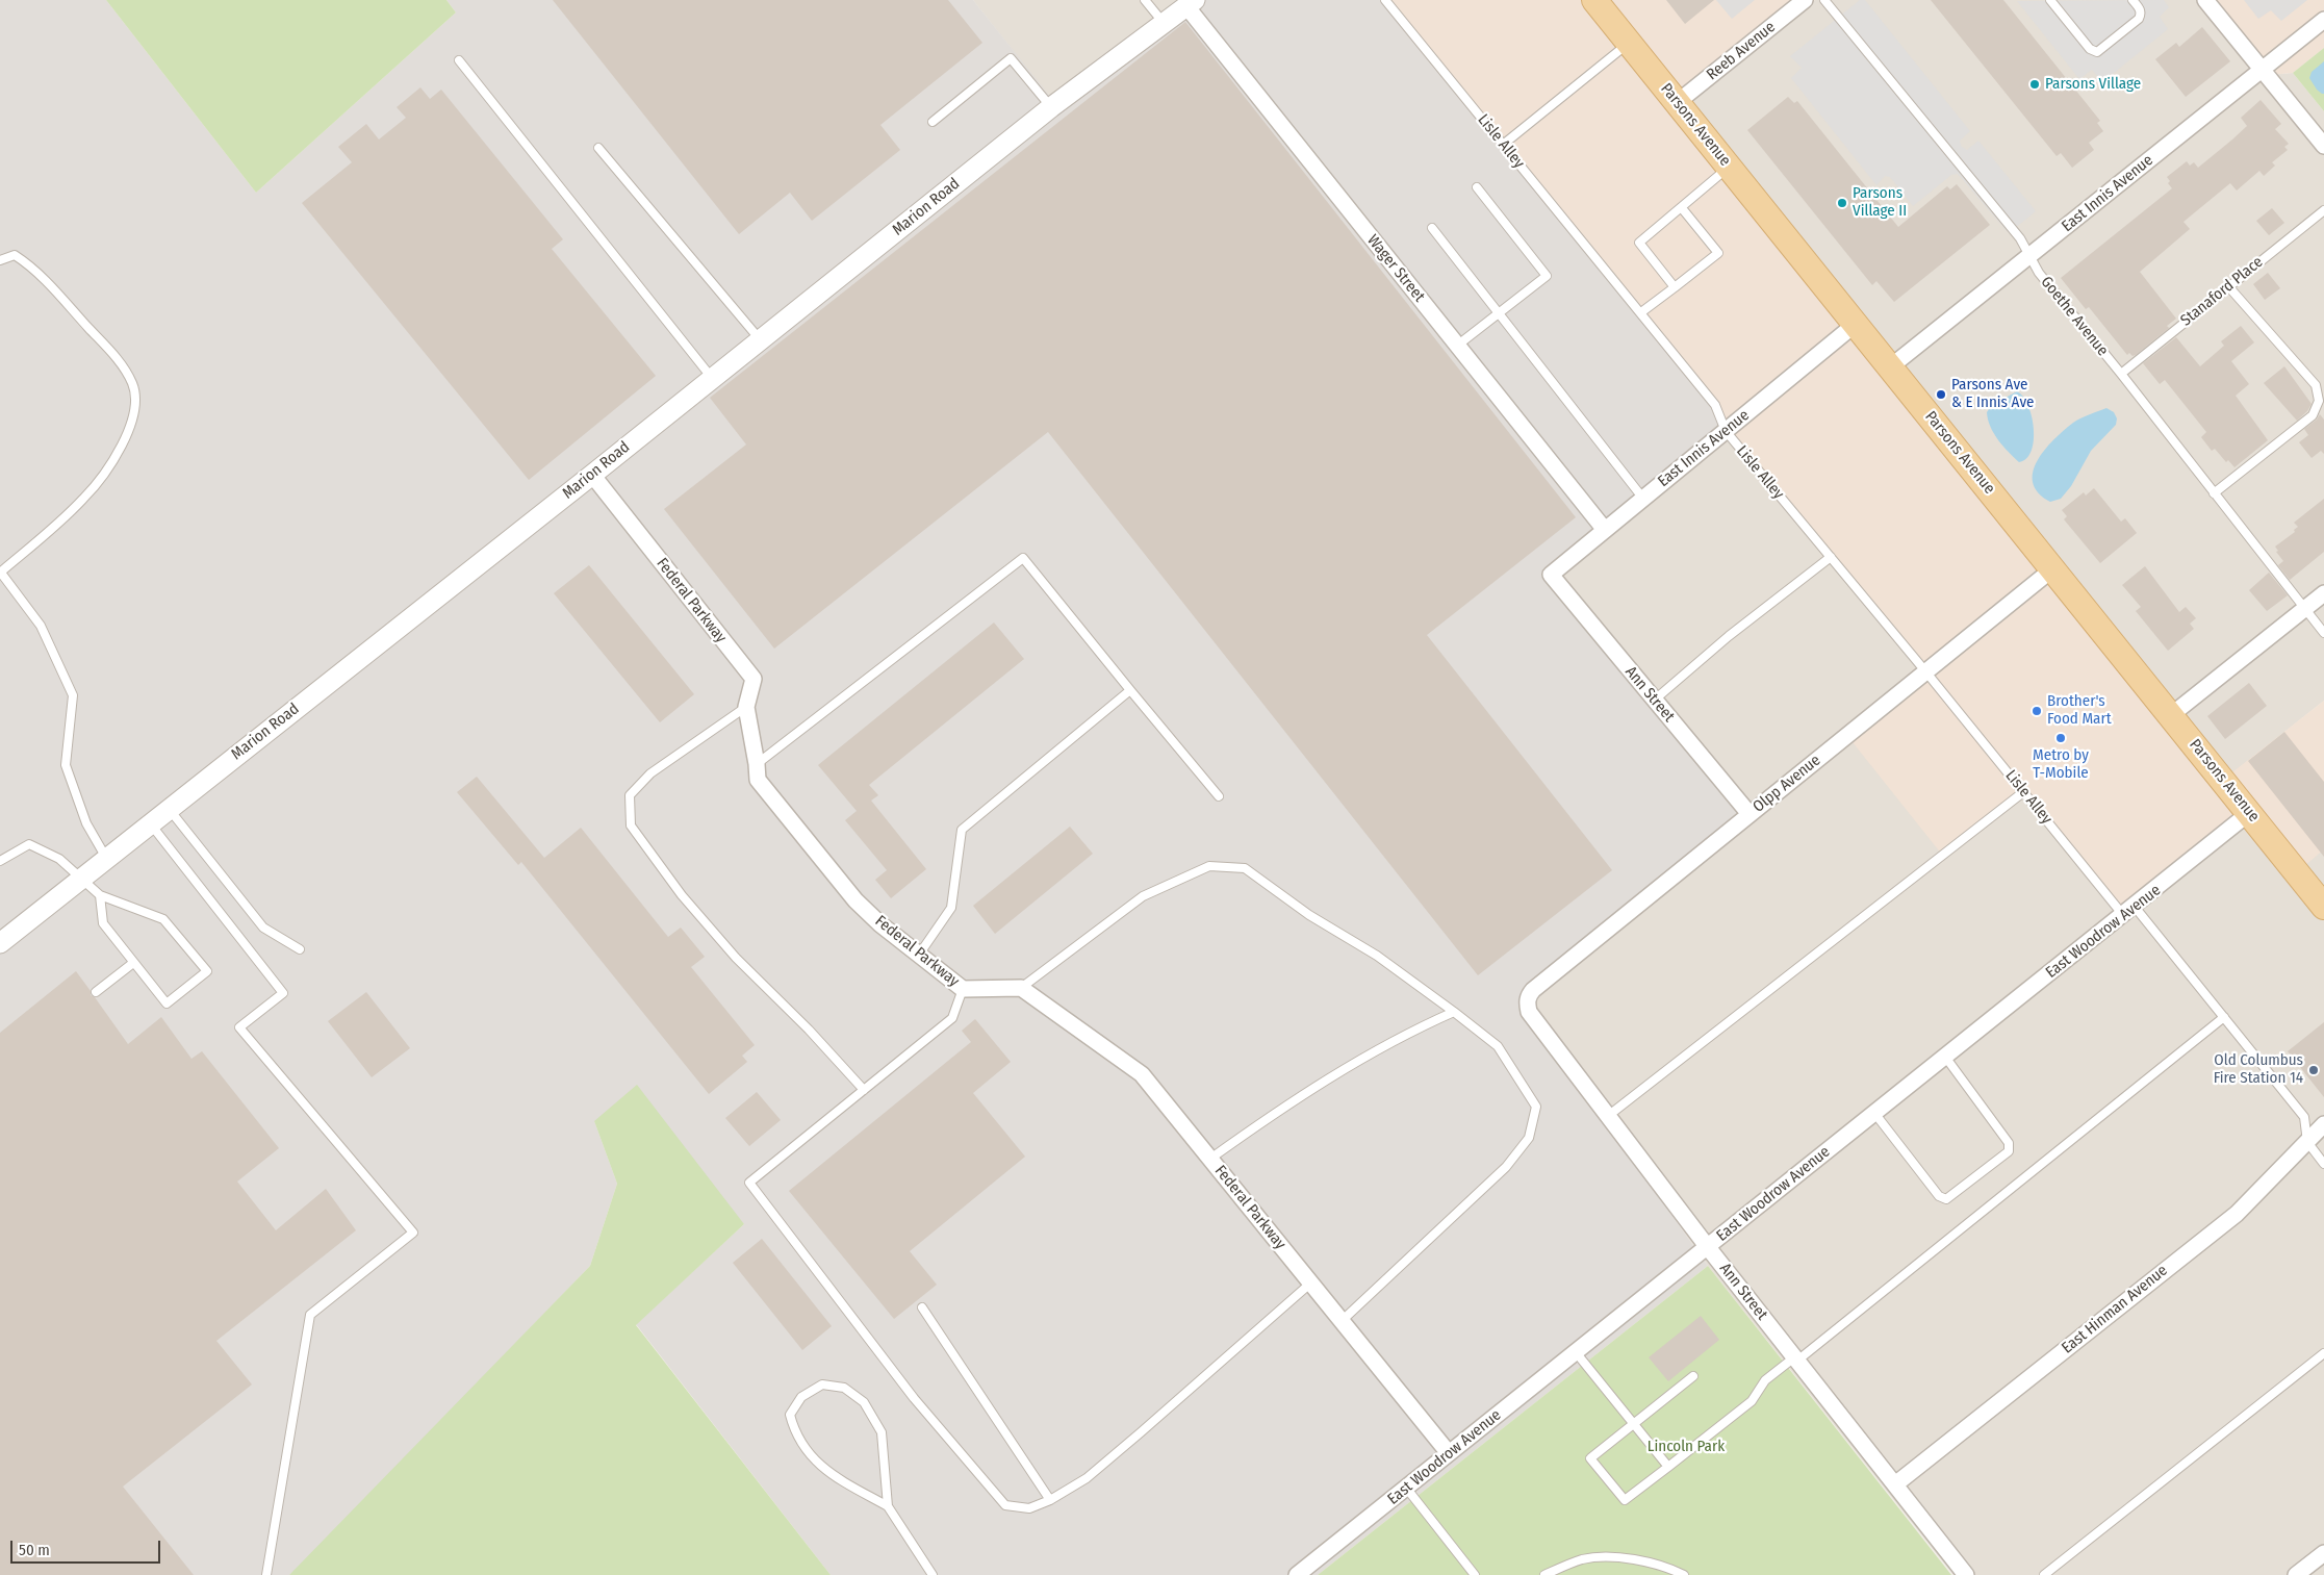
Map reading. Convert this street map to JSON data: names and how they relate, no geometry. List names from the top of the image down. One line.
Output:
{"streets":{"main road":["Parsons Avenue"],"street":["Reeb Avenue","East Innis Avenue","Marion Road","Wager Street","Federal Parkway","Ann Street","Olpp Avenue","East Woodrow Avenue","East Hinman Avenue"],"lane":["Lisle Alley","Stanaford Place","Goethe Avenue"]},"crossings":[["Reeb Avenue","Parsons Avenue"],["Parsons Avenue","East Innis Avenue"],["Parsons Avenue","Olpp Avenue"],["Parsons Avenue","East Woodrow Avenue"],["Lisle Alley","East Innis Avenue"],["Lisle Alley","Olpp Avenue"],["Lisle Alley","East Woodrow Avenue"],["Lisle Alley","East Hinman Avenue"],["East Innis Avenue","Wager Street"],["East Innis Avenue","Goethe Avenue"],["East Innis Avenue","Ann Street"],["Marion Road","Wager Street"],["Marion Road","Federal Parkway"],["Stanaford Place","Goethe Avenue"],["Federal Parkway","East Woodrow Avenue"],["Ann Street","Olpp Avenue"],["Ann Street","East Woodrow Avenue"],["Ann Street","East Hinman Avenue"]],"parks":["Lincoln Park"],"places":["Parsons Village","Parsons Village II","Parsons Ave & E Innis Ave","Brother's Food Mart","Metro by T-Mobile","Old Columbus Fire Station 14"],"scale_bar":"50 m"}
